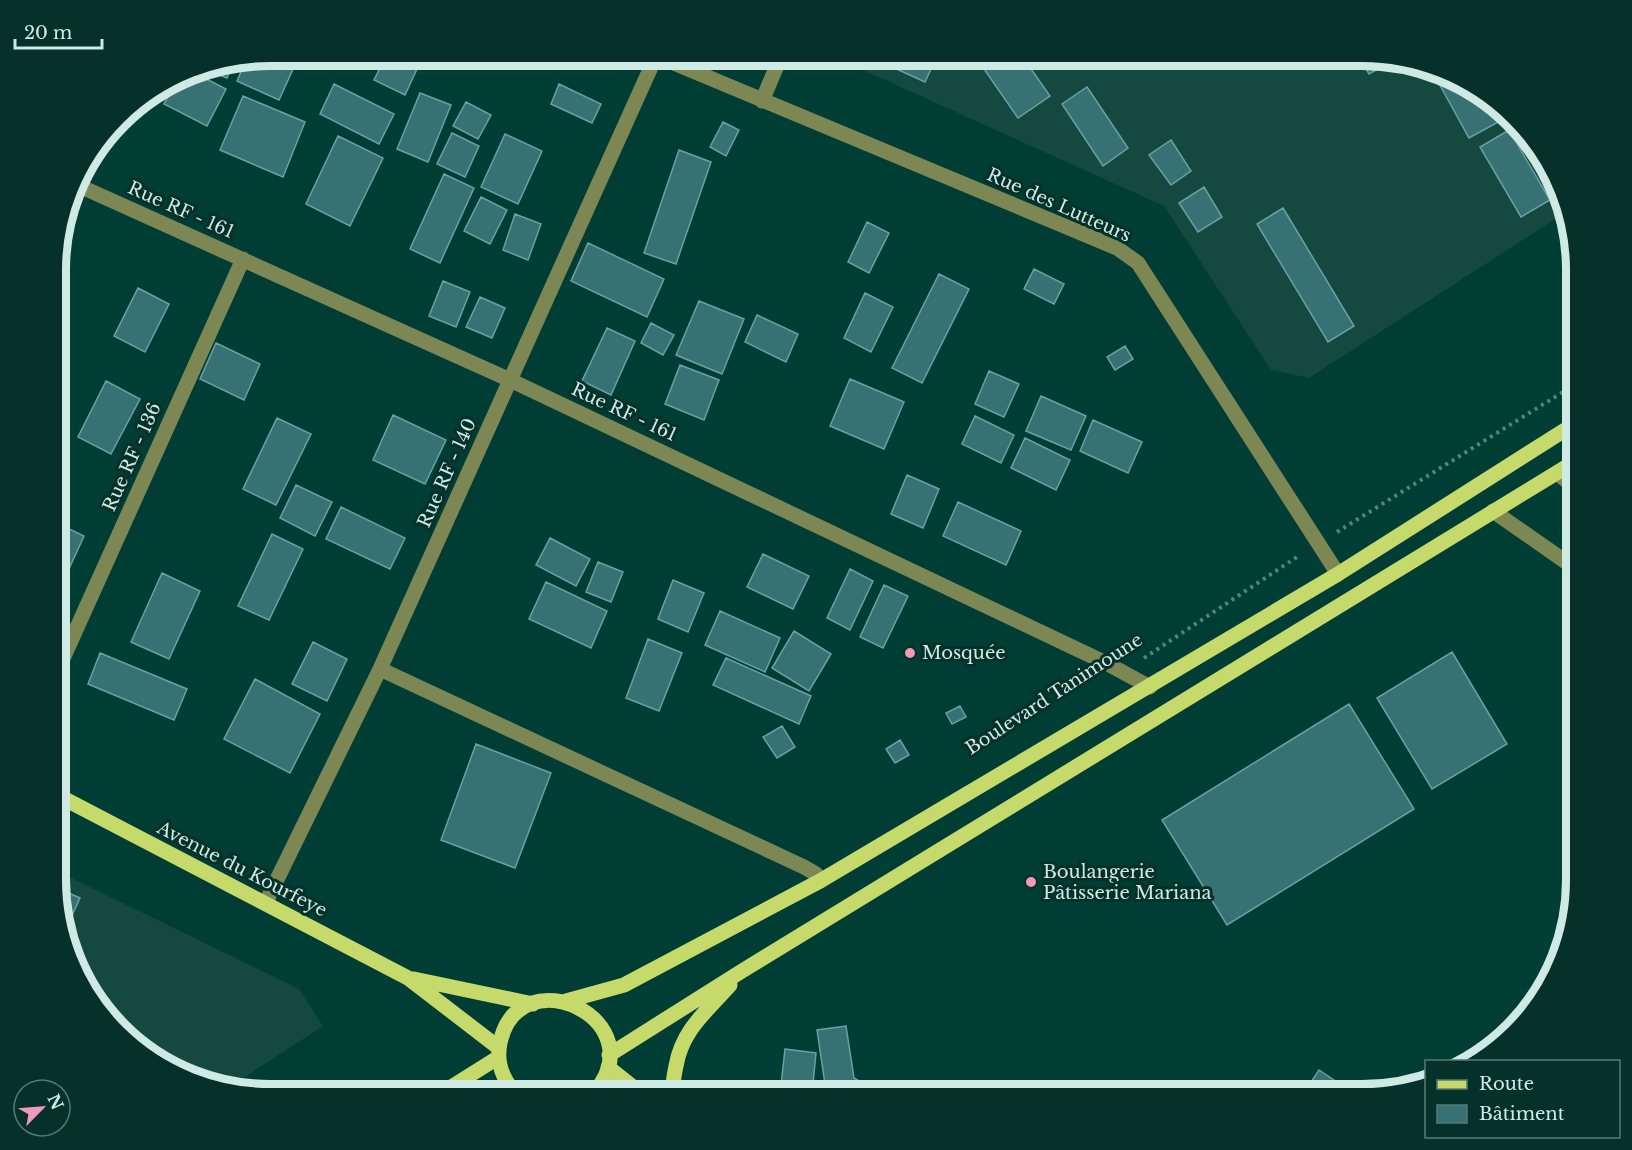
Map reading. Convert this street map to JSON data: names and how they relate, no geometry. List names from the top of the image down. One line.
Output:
{"streets":{"main road":["Avenue du Kourfeye"],"street":["Rue des Lutteurs","Rue RF - 161","Rue RF - 136","Rue RF - 140"],"path":["Boulevard Tanimoune"]},"crossings":[["Rue des Lutteurs","Boulevard Tanimoune"],["Rue RF - 161","Rue RF - 136"],["Rue RF - 161","Rue RF - 140"],["Rue RF - 161","Boulevard Tanimoune"],["Rue RF - 140","Avenue du Kourfeye"]],"places":["Mosquée","Boulangerie Pâtisserie Mariana"],"legend":["Route","Bâtiment"],"scale_bar":"20 m","north":"top right"}
